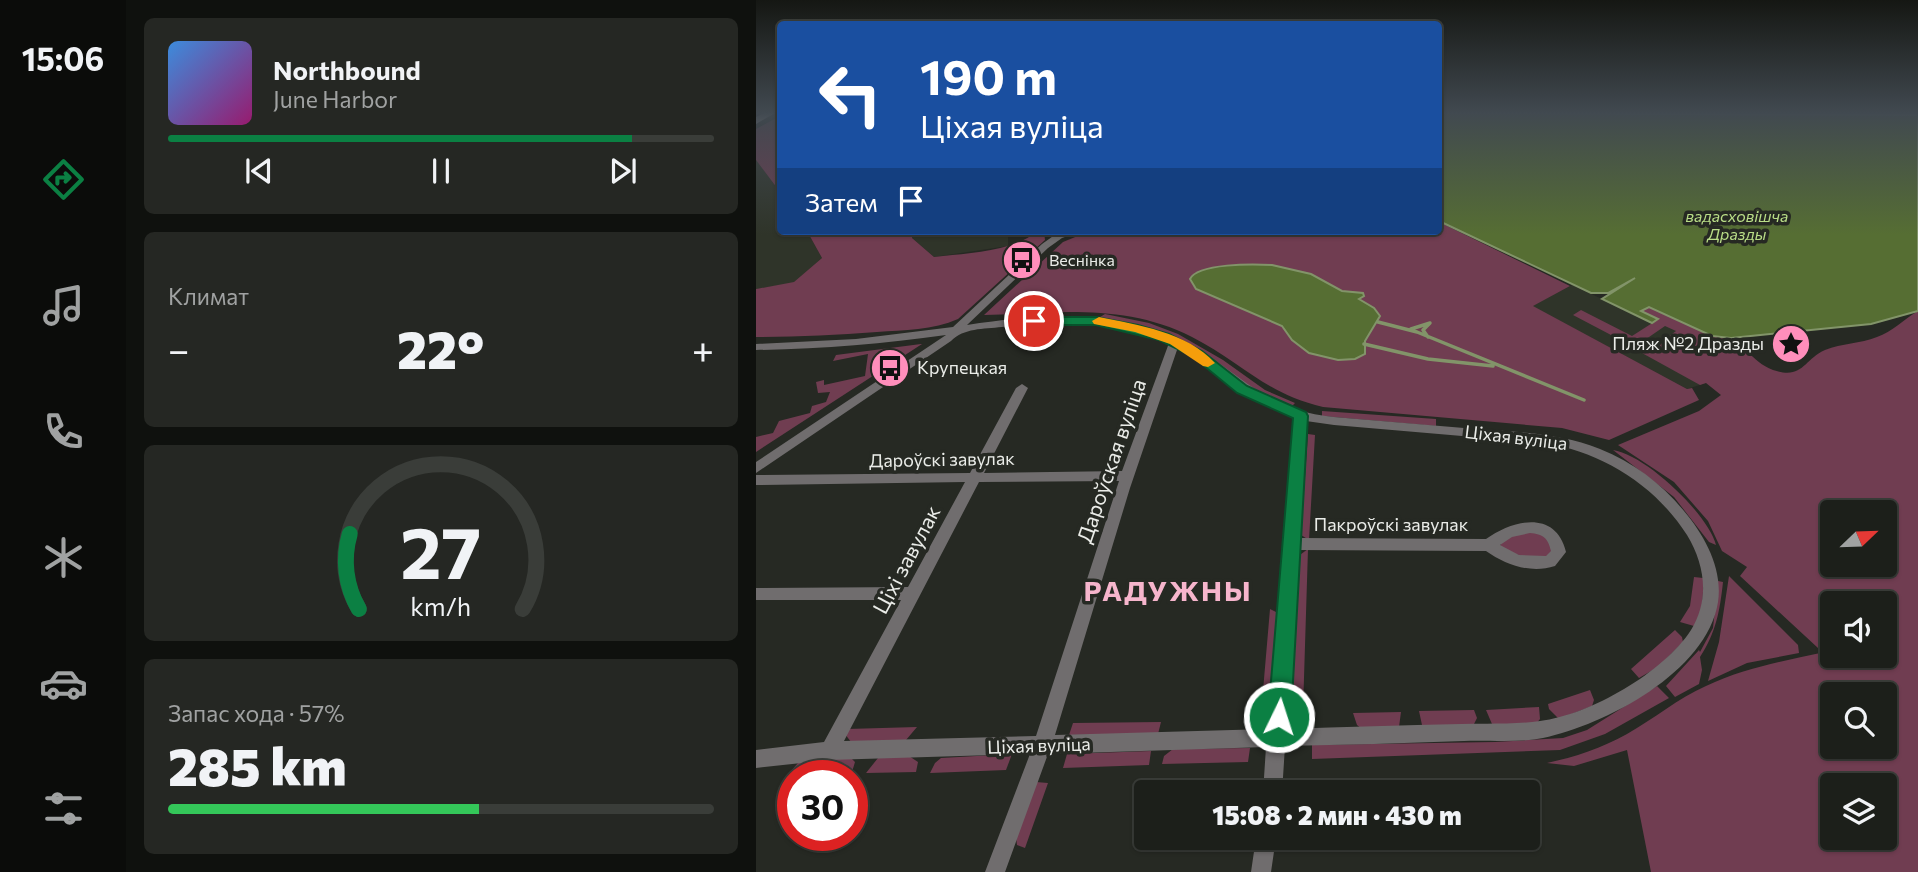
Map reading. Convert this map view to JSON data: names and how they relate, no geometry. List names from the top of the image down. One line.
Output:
{"streets":{"street":["Ціхая вуліца","Дароўскі завулак","Дароўская вуліца","Пакроўскі завулак","Ціхі завулак"]},"crossings":[["Ціхая вуліца","Дароўская вуліца"],["Ціхая вуліца","Ціхі завулак"],["Дароўскі завулак","Дароўская вуліца"],["Дароўскі завулак","Ціхі завулак"]],"districts":["РАДУЖНЫ"],"water":["вадасховішча Дразды"],"places":{"bus stop":["Веснінка","Крупецкая"],"place":["Пляж №2 Дразды"]},"north":"top right","page":{"tabs":"15:06","turn":["190 m","Ціхая вуліца"],"song":["Northbound","June Harbor"],"then":"Затем","tile":["Климат",["Запас хода · 57%","285 km"]],"heat":["−","22°","+"],"limit":"30","trip":"15:08 · 2 мин · 430 m","gauge":["27","km/h"]}}
